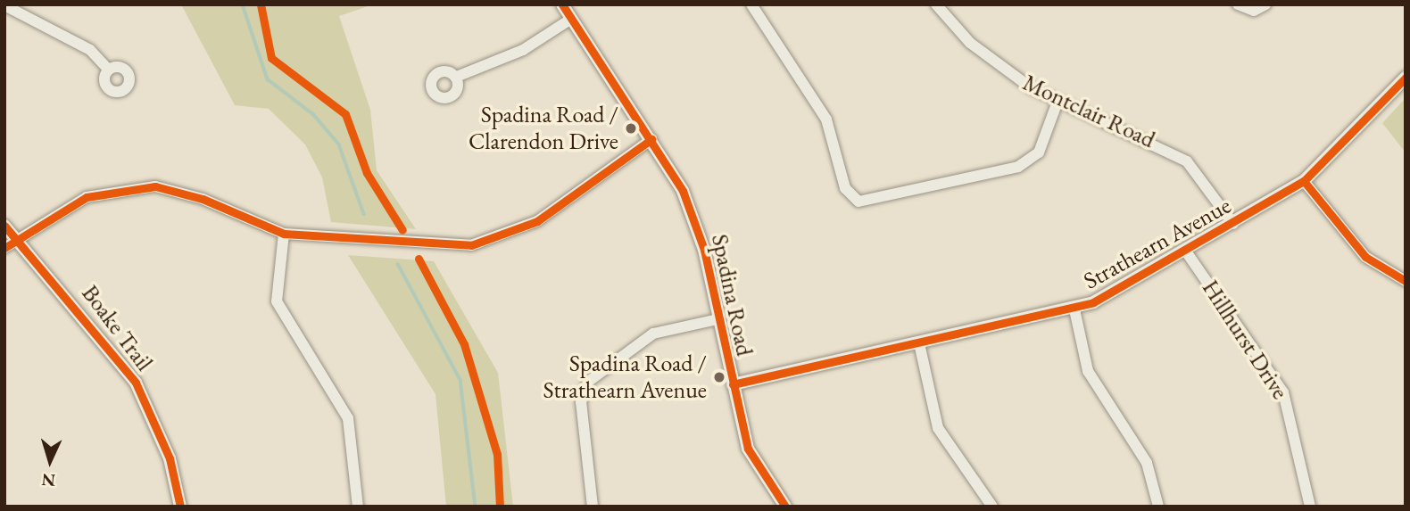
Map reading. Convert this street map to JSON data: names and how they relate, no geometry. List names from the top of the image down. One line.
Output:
{"streets":{"street":["Montclair Road","Strathearn Avenue","Spadina Road","Boake Trail","Hillhurst Drive"]},"crossings":[["Montclair Road","Strathearn Avenue"],["Strathearn Avenue","Spadina Road"],["Strathearn Avenue","Hillhurst Drive"]],"places":["Spadina Road / Clarendon Drive","Spadina Road / Strathearn Avenue"],"north":"bottom"}
